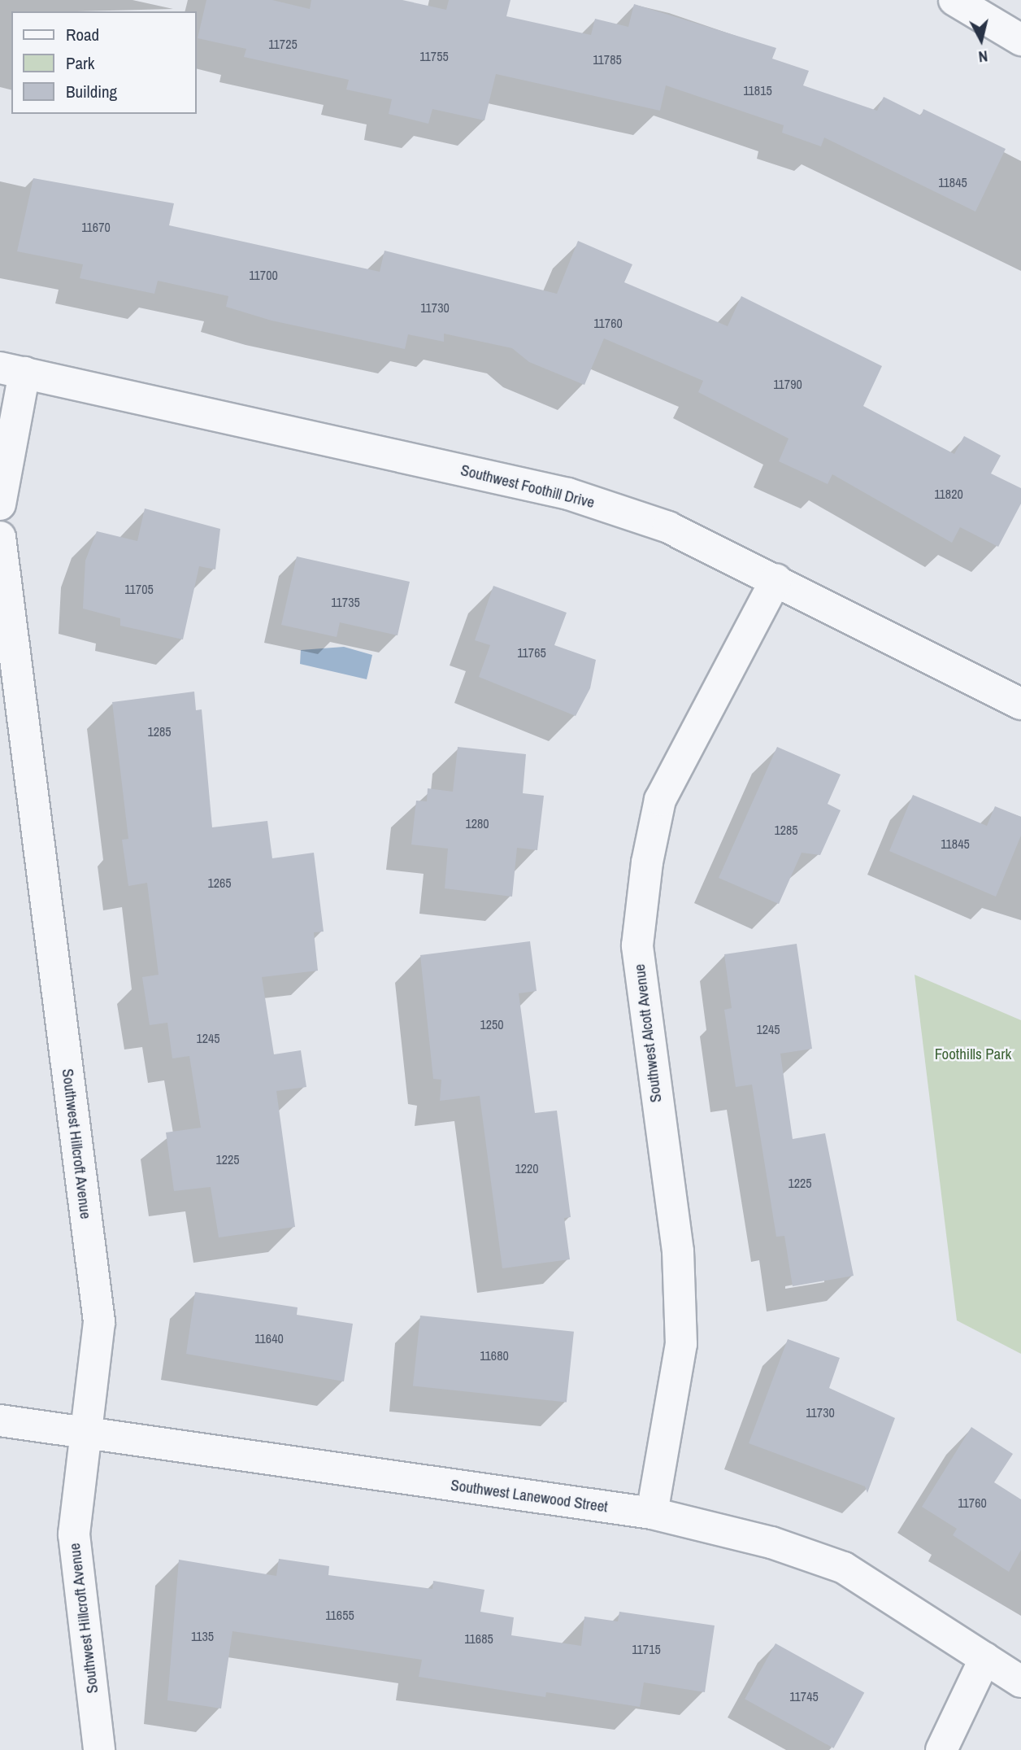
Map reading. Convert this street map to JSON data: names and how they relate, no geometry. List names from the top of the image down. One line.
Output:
{"streets":{"street":["Southwest Foothill Drive","Southwest Alcott Avenue","Southwest Hillcroft Avenue","Southwest Lanewood Street"]},"crossings":[["Southwest Foothill Drive","Southwest Alcott Avenue"],["Southwest Alcott Avenue","Southwest Lanewood Street"],["Southwest Hillcroft Avenue","Southwest Lanewood Street"]],"parks":["Foothills Park"],"house_numbers":["11725","11755","11785","11815","11845","11670","11700","11730","11760","11790","11820","11705","11735","11765","1285","1280","1285","11845","1265","1250","1245","1245","1225","1220","1225","11640","11680","11730","11760","11655","1135","11685","11715","11745"],"legend":["Road","Park","Building"],"north":"bottom"}
